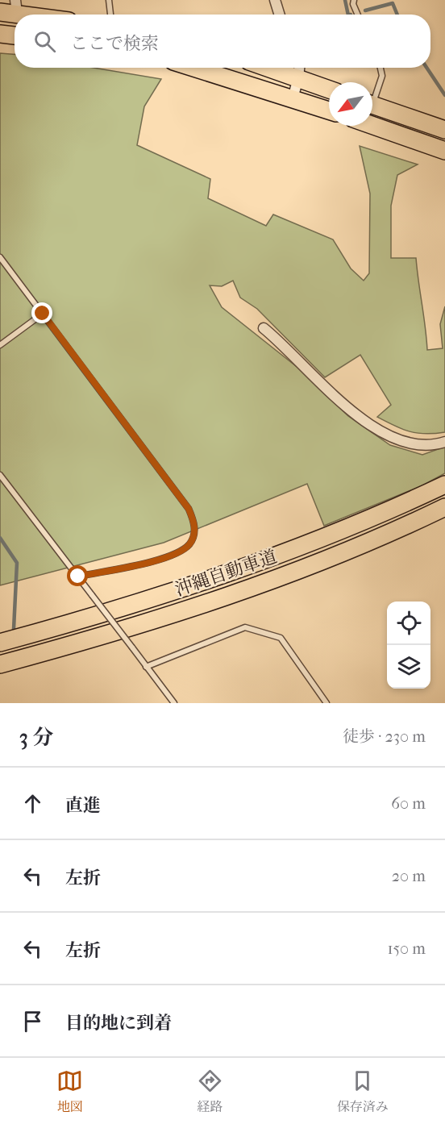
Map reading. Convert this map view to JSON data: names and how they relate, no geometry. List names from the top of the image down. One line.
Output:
{"streets":{"highway":["沖縄自動車道"]},"north":"bottom left","page":{"search":"ここで検索","heading":["3 分","徒歩 · 230 m"],"list":[["直進","60 m"],["左折","20 m"],["左折","150 m"],"目的地に到着"],"nav":["地図","経路","保存済み"]}}
